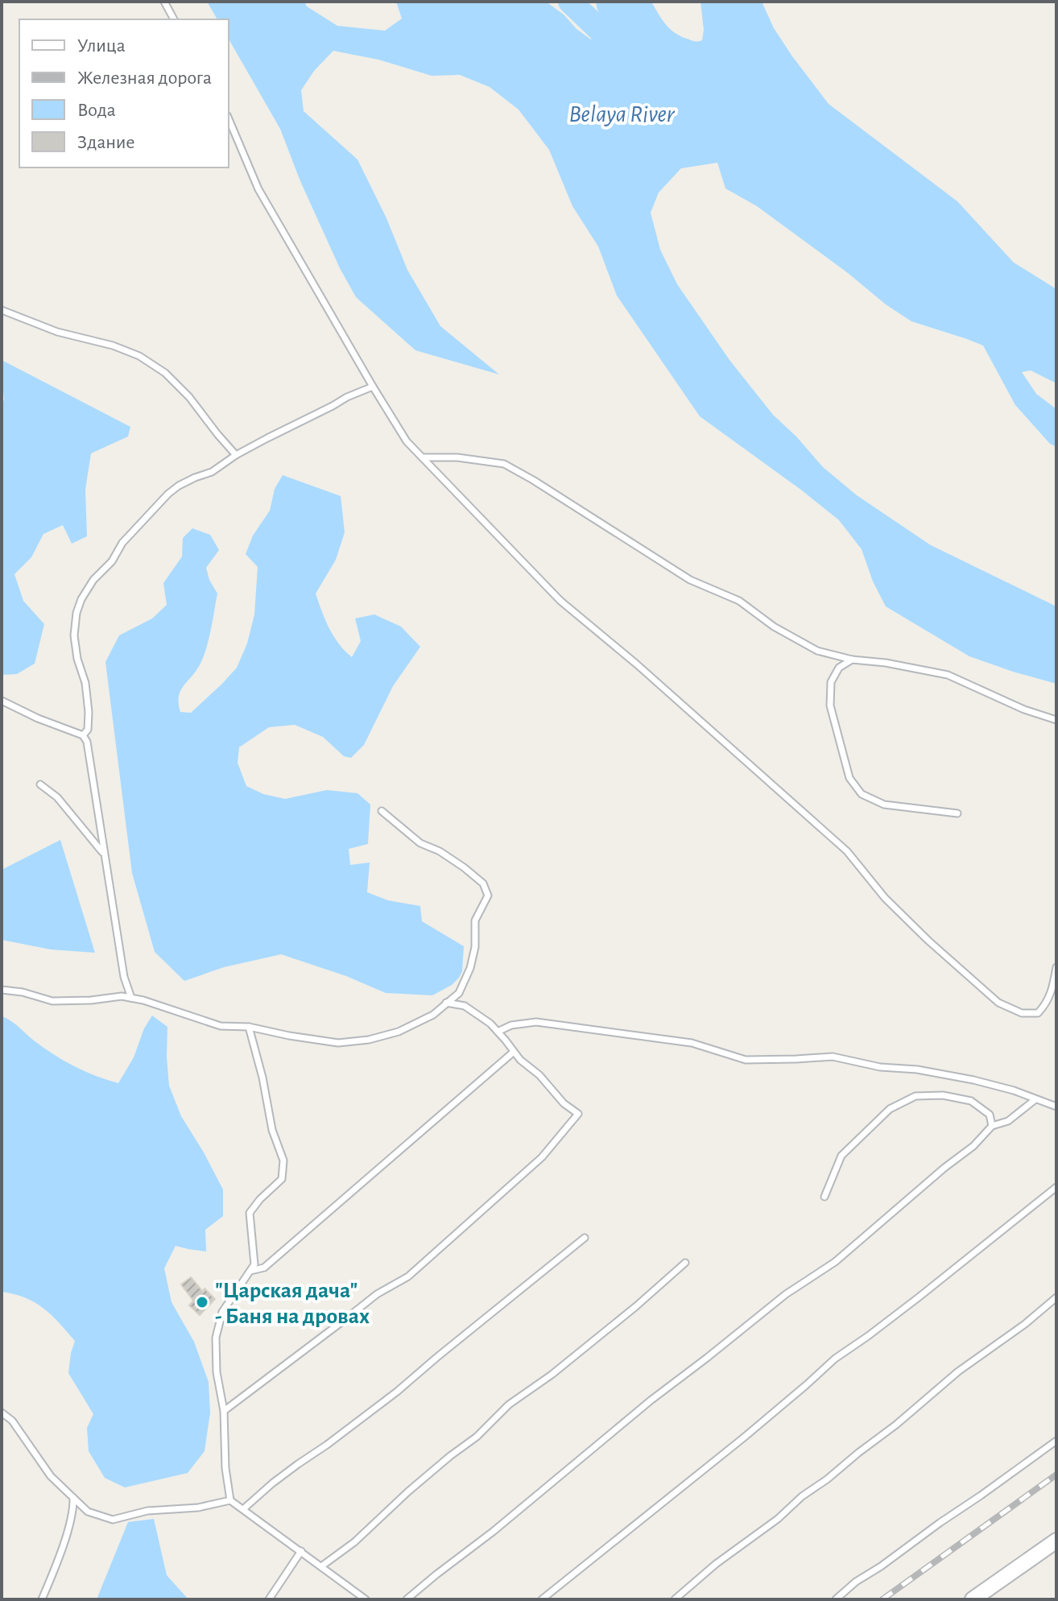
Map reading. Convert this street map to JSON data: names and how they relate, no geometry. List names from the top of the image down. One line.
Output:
{"water":["Belaya River"],"places":["\"Царская дача\" - Баня на дровах"],"legend":["Улица","Железная дорога","Вода","Здание"]}
